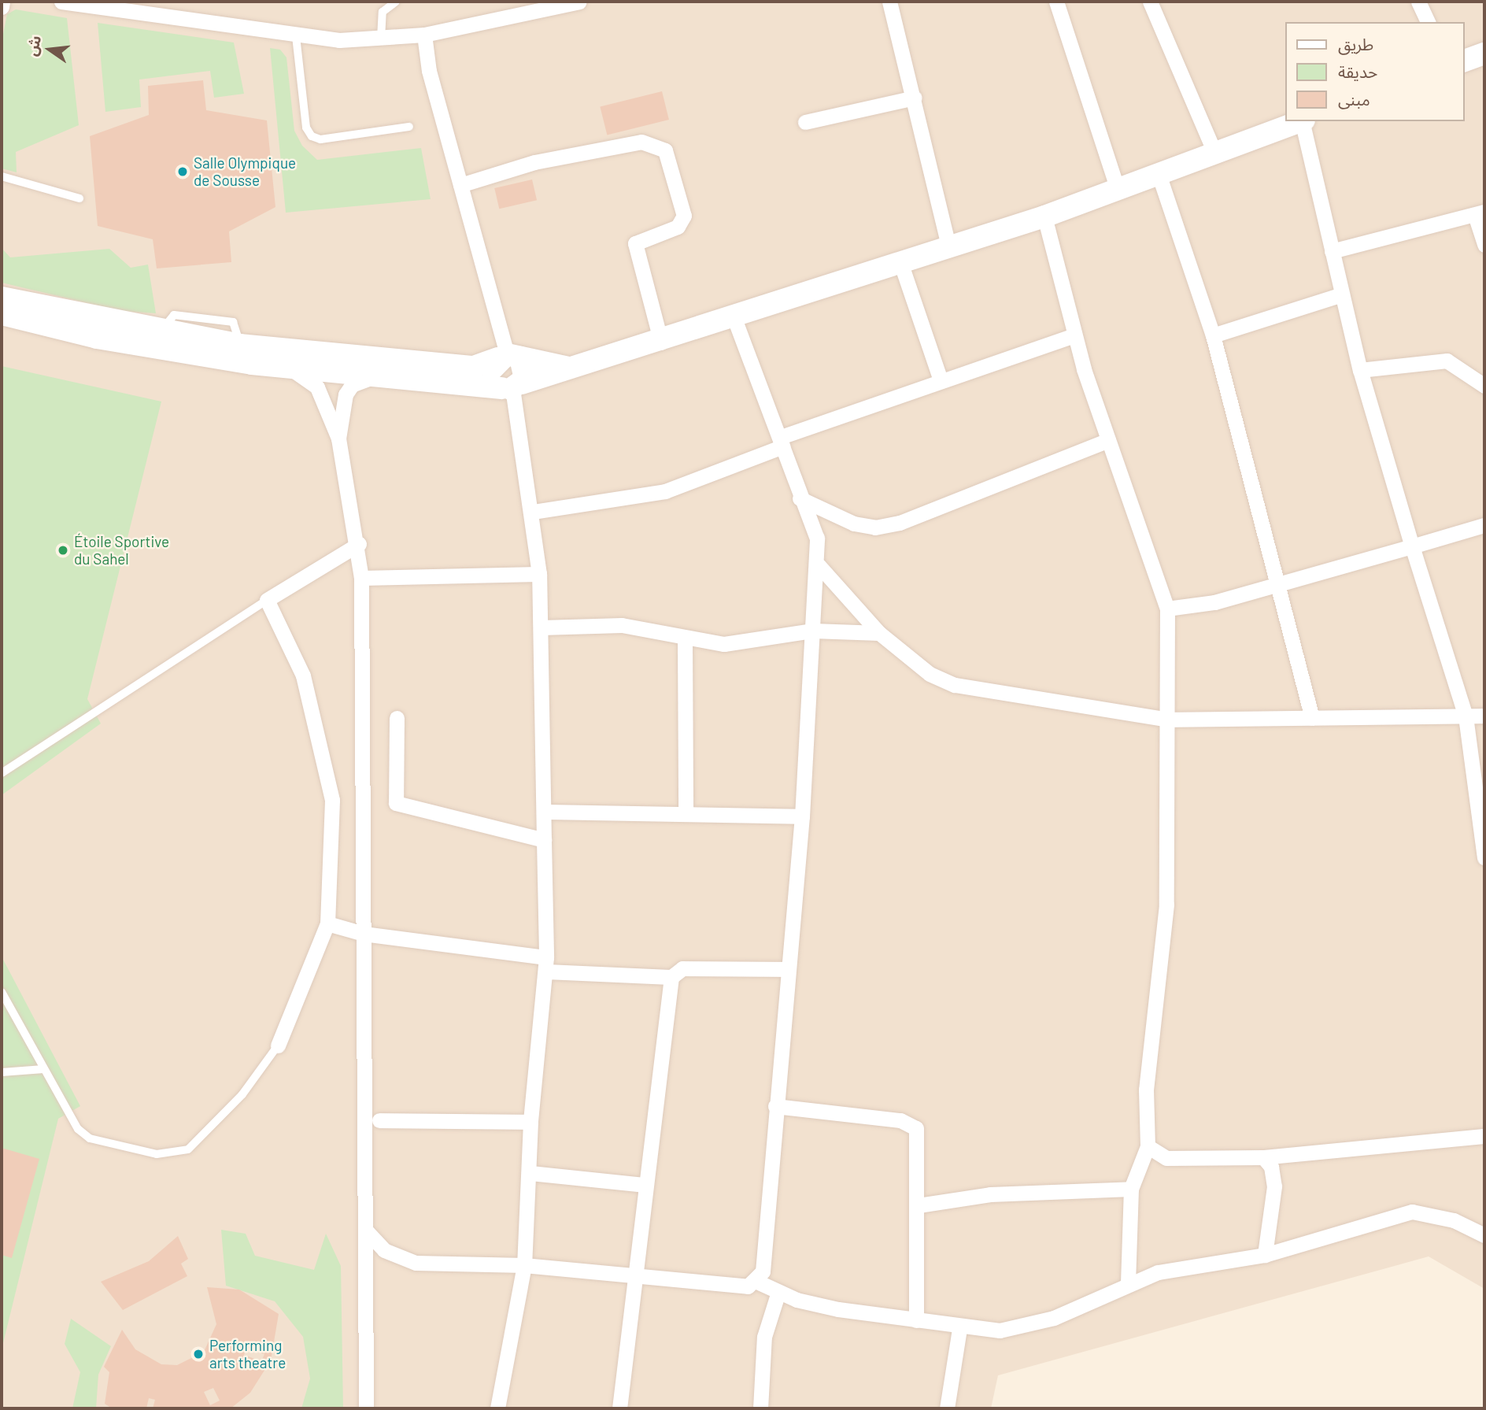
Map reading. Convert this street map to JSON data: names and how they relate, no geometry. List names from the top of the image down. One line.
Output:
{"places":["Salle Olympique de Sousse","Étoile Sportive du Sahel","Performing arts theatre"],"legend":["طريق","حديقة","مبنى"],"north":"left"}
